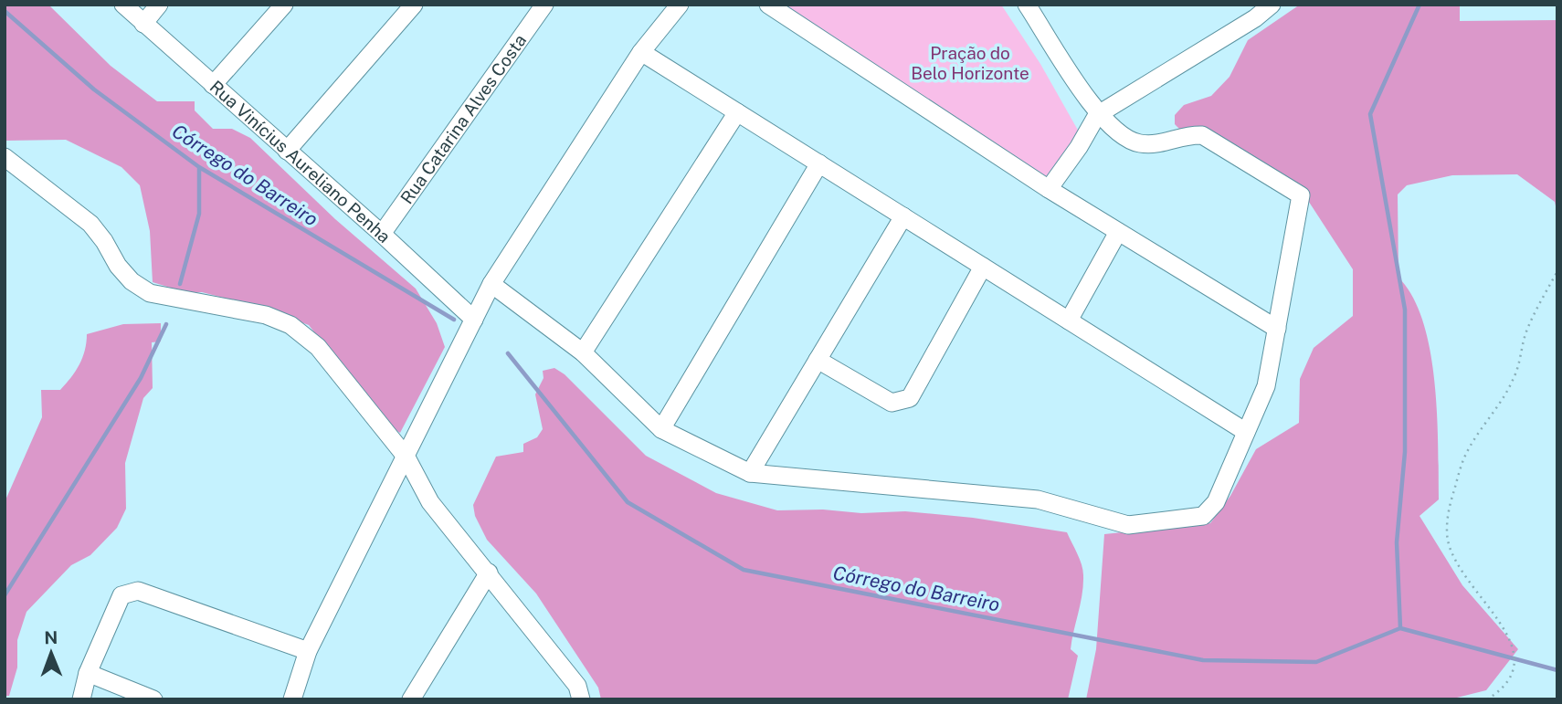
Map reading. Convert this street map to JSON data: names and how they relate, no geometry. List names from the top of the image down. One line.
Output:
{"streets":{"street":["Rua Catarina Alves Costa","Rua Vinícius Aureliano Penha"]},"crossings":[["Rua Catarina Alves Costa","Rua Vinícius Aureliano Penha"]],"water":["Córrego do Barreiro"],"parks":["Pração do Belo Horizonte"],"north":"top"}
